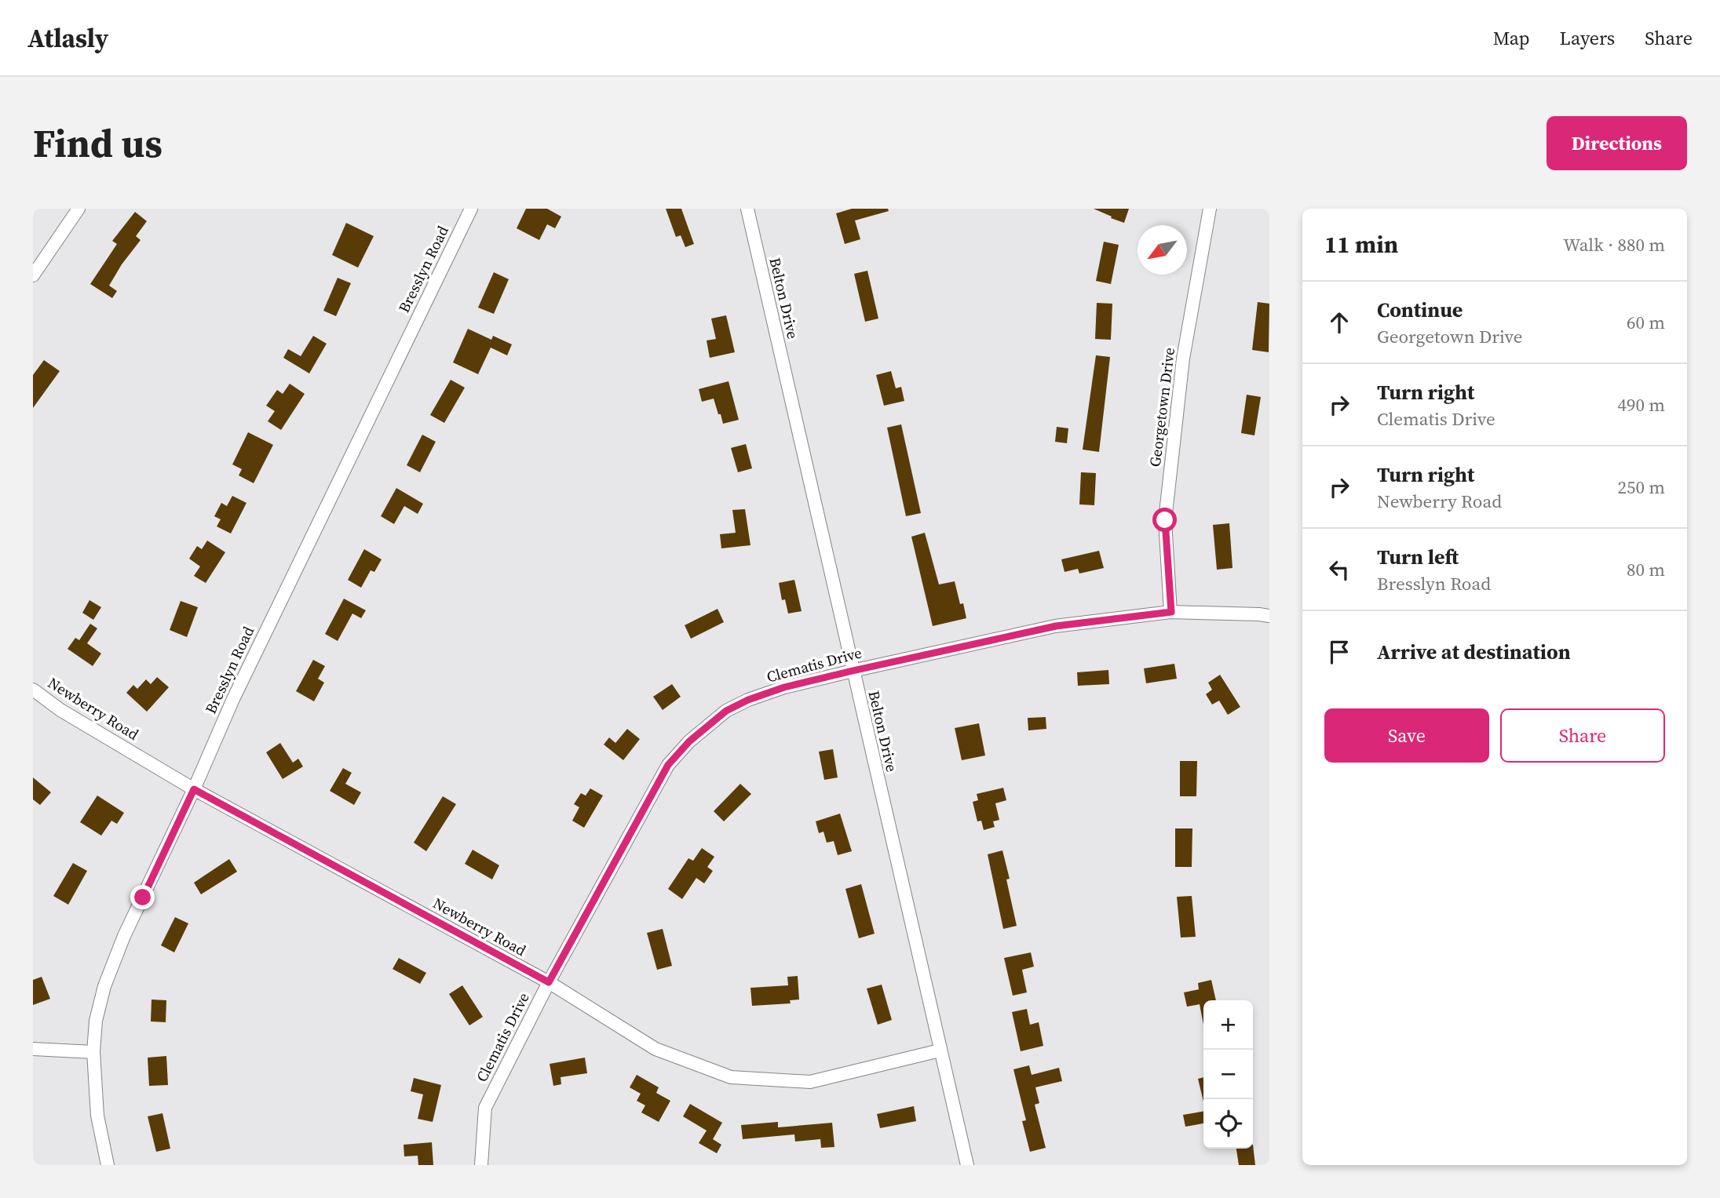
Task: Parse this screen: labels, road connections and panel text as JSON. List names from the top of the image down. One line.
{"streets":{"street":["Bresslyn Road","Belton Drive","Georgetown Drive","Clematis Drive","Newberry Road"]},"crossings":[["Bresslyn Road","Newberry Road"],["Belton Drive","Clematis Drive"],["Belton Drive","Newberry Road"],["Georgetown Drive","Clematis Drive"],["Clematis Drive","Newberry Road"]],"north":"bottom left","page":{"header":"Atlasly","nav":["Map","Layers","Share"],"buttons":["Directions",["Save","Share"]],"title":"Find us","heading":["11 min","Walk · 880 m"],"list":[["Continue","Georgetown Drive","60 m"],["Turn right","Clematis Drive","490 m"],["Turn right","Newberry Road","250 m"],["Turn left","Bresslyn Road","80 m"],"Arrive at destination"],"map_buttons":["+","−"]}}
